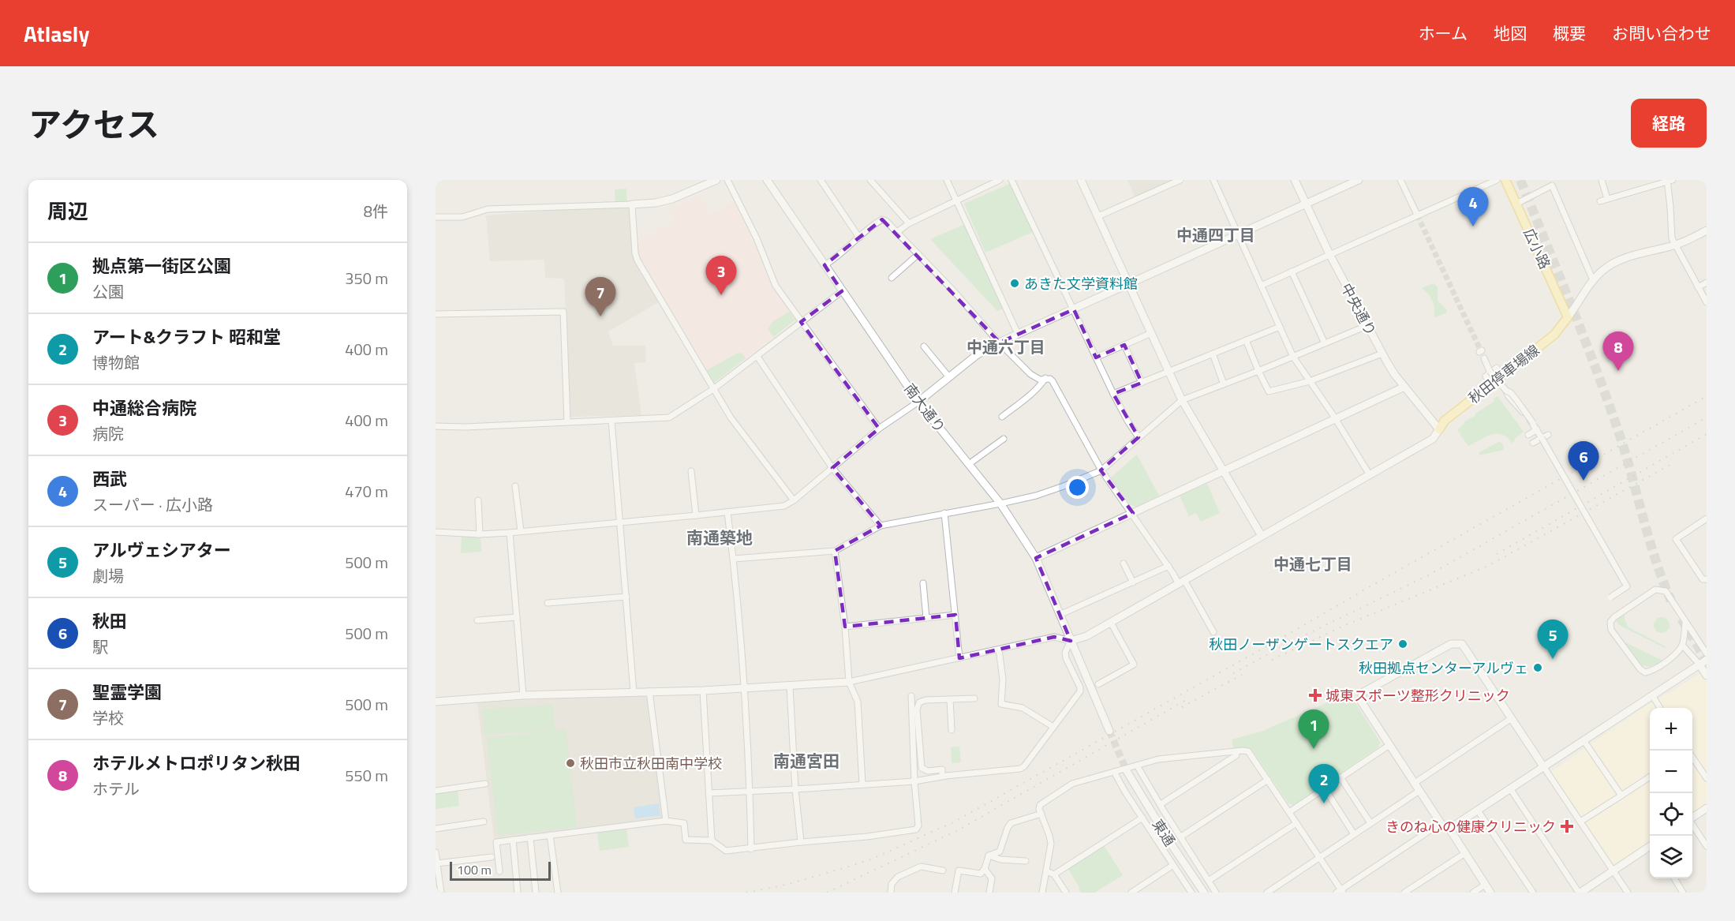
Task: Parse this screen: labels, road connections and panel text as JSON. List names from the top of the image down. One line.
{"streets":{"main road":["広小路","秋田停車場線"],"street":["中央通り","南大通り","東通"]},"crossings":[["広小路","秋田停車場線"],["中央通り","秋田停車場線"]],"districts":["中通四丁目","中通六丁目","南通築地","中通七丁目","南通宮田"],"places":{"other":["あきた文学資料館","秋田ノーザンゲートスクエア","秋田拠点センターアルヴェ","秋田市立秋田南中学校"],"health":["城東スポーツ整形クリニック","きのね心の健康クリニック"]},"scale_bar":"100 m","page":{"header":"Atlasly","nav":["ホーム","地図","概要","お問い合わせ"],"title":"アクセス","buttons":"経路","heading":["周辺","8件"],"pins":["4","3","7","8","6","5","1","2"],"list":[{"mark":"1","name":"拠点第一街区公園","note":"公園","value":"350 m"},{"mark":"2","name":"アート&クラフト 昭和堂","note":"博物館","value":"400 m"},{"mark":"3","name":"中通総合病院","note":"病院","value":"400 m"},{"mark":"4","name":"西武","note":"スーパー · 広小路","value":"470 m"},{"mark":"5","name":"アルヴェシアター","note":"劇場","value":"500 m"},{"mark":"6","name":"秋田","note":"駅","value":"500 m"},{"mark":"7","name":"聖霊学園","note":"学校","value":"500 m"},{"mark":"8","name":"ホテルメトロポリタン秋田","note":"ホテル","value":"550 m"}],"map_buttons":["+","−"],"scale":"100 m"}}
